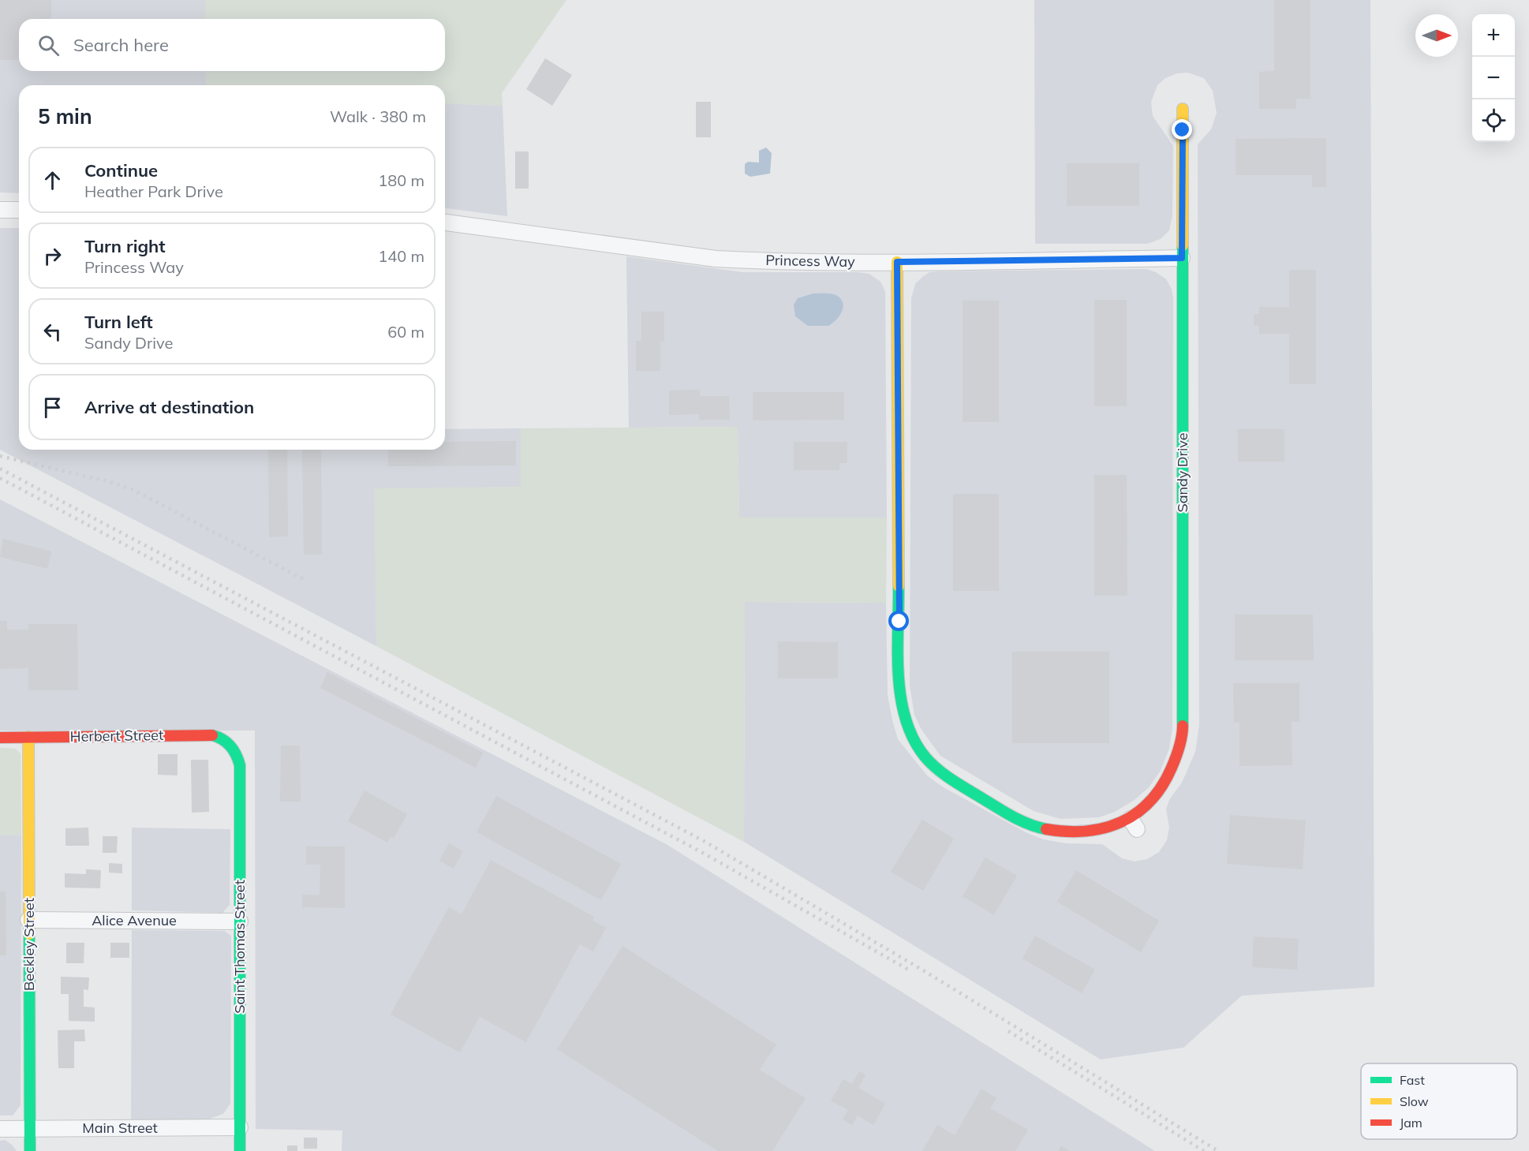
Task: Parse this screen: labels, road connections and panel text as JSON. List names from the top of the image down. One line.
{"streets":{"street":["Princess Way","Sandy Drive","Herbert Street","Alice Avenue","Beckley Street","Saint Thomas Street","Main Street"]},"crossings":[["Princess Way","Sandy Drive"],["Herbert Street","Beckley Street"],["Herbert Street","Saint Thomas Street"],["Alice Avenue","Beckley Street"],["Alice Avenue","Saint Thomas Street"],["Beckley Street","Main Street"],["Saint Thomas Street","Main Street"]],"legend":["Fast","Slow","Jam"],"north":"right","page":{"map_buttons":["+","−"],"search":"Search here","heading":["5 min","Walk · 380 m"],"list":[["Continue","Heather Park Drive","180 m"],["Turn right","Princess Way","140 m"],["Turn left","Sandy Drive","60 m"],"Arrive at destination"]}}
